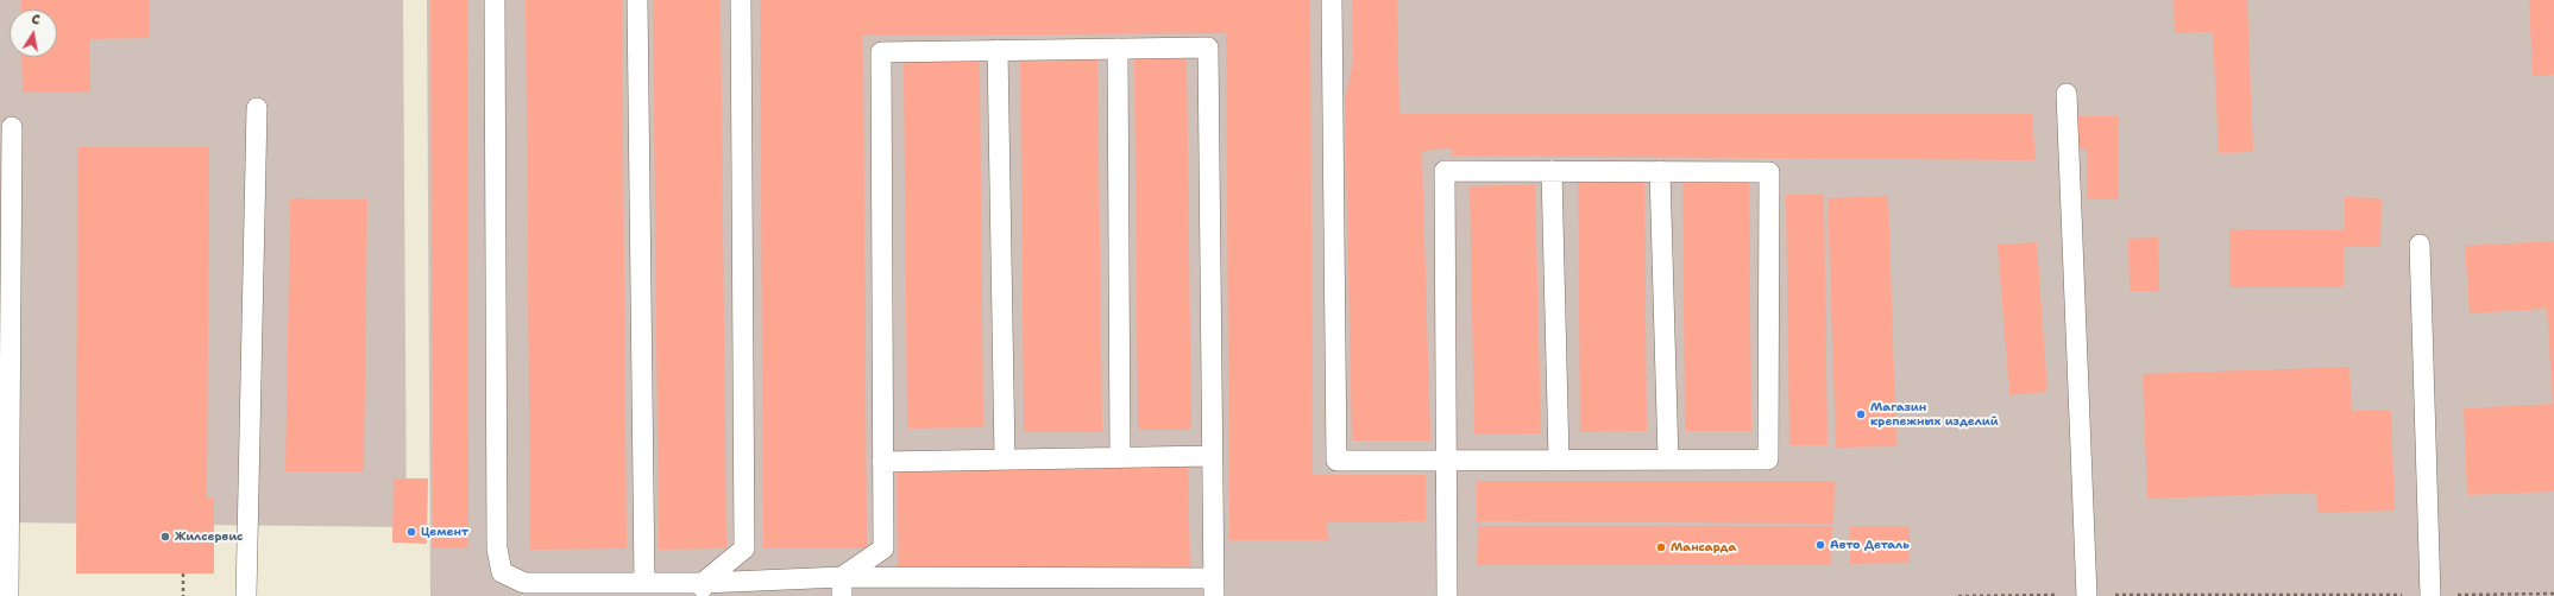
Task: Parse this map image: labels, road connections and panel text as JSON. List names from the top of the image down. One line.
{"places":["Магазин крепежных изделий","Цемент","Жилсервис","Авто Деталь","Мансарда"],"north":"top"}
